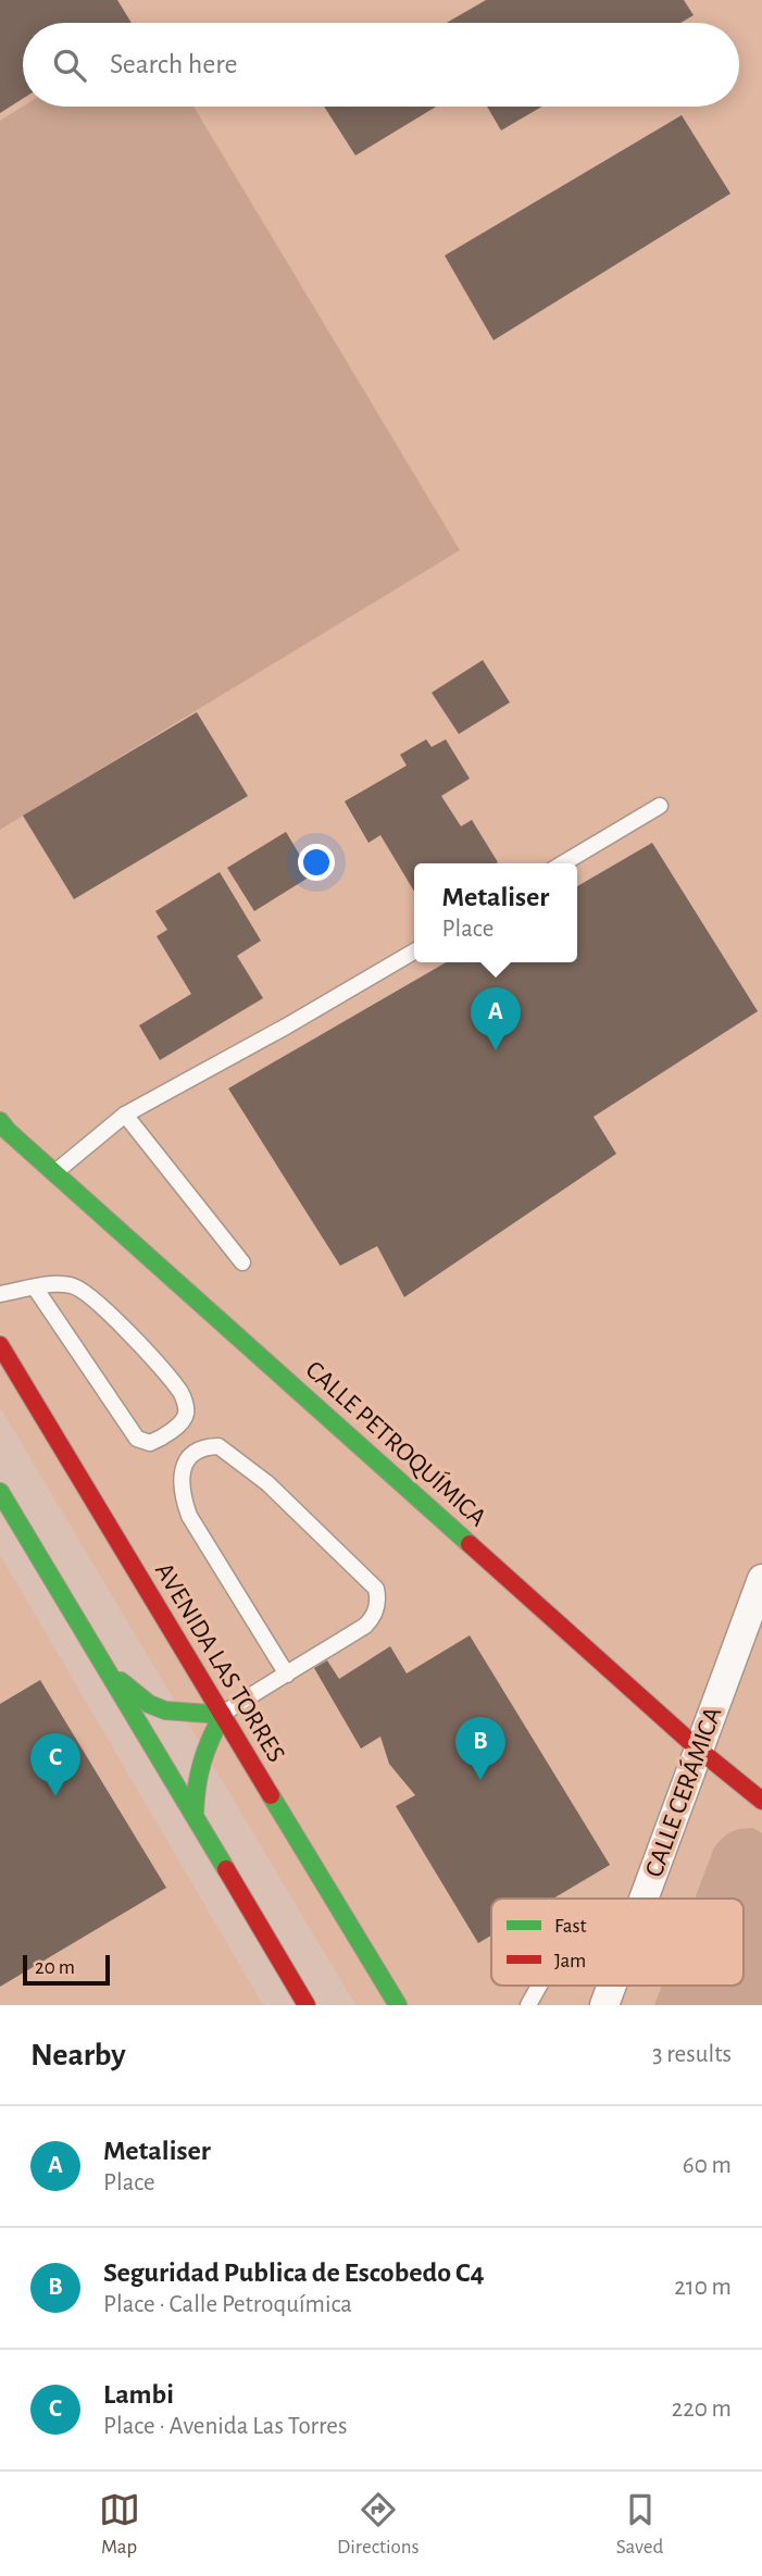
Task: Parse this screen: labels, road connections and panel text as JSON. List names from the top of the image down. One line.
{"streets":{"main road":["CALLE PETROQUÍMICA","AVENIDA LAS TORRES"],"street":["CALLE CERÁMICA"]},"crossings":[["CALLE PETROQUÍMICA","CALLE CERÁMICA"]],"legend":["Fast","Jam"],"scale_bar":"20 m","page":{"search":"Search here","popup":["Metaliser","Place"],"pins":["A","B","C"],"scale":"20 m","heading":["Nearby","3 results"],"list":[{"mark":"A","name":"Metaliser","note":"Place","value":"60 m"},{"mark":"B","name":"Seguridad Publica de Escobedo C4","note":"Place · Calle Petroquímica","value":"210 m"},{"mark":"C","name":"Lambi","note":"Place · Avenida Las Torres","value":"220 m"}],"nav":["Map","Directions","Saved"]}}
